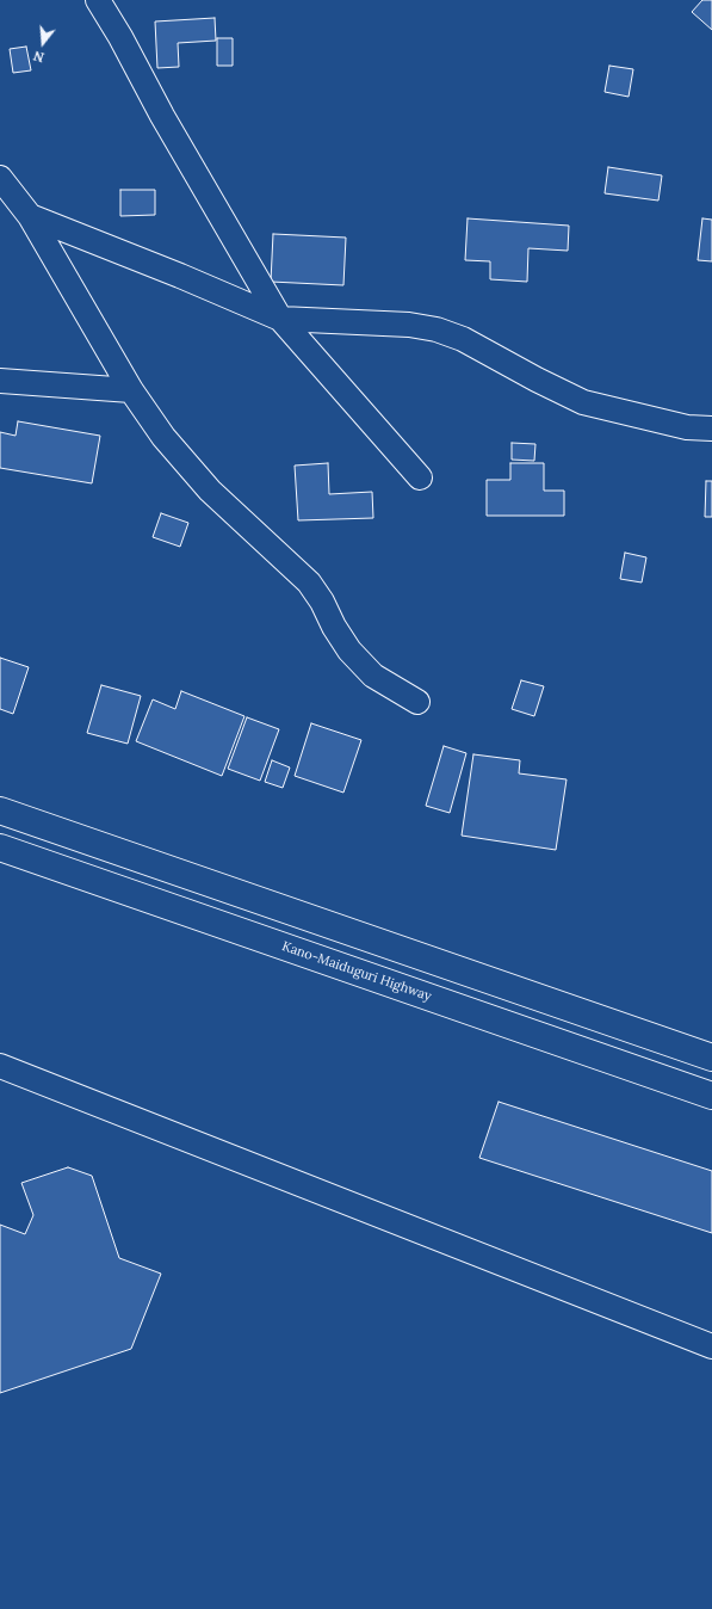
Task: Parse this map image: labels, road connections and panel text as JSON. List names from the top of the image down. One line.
{"streets":{"highway":["Kano-Maiduguri Highway"]},"north":"bottom"}
